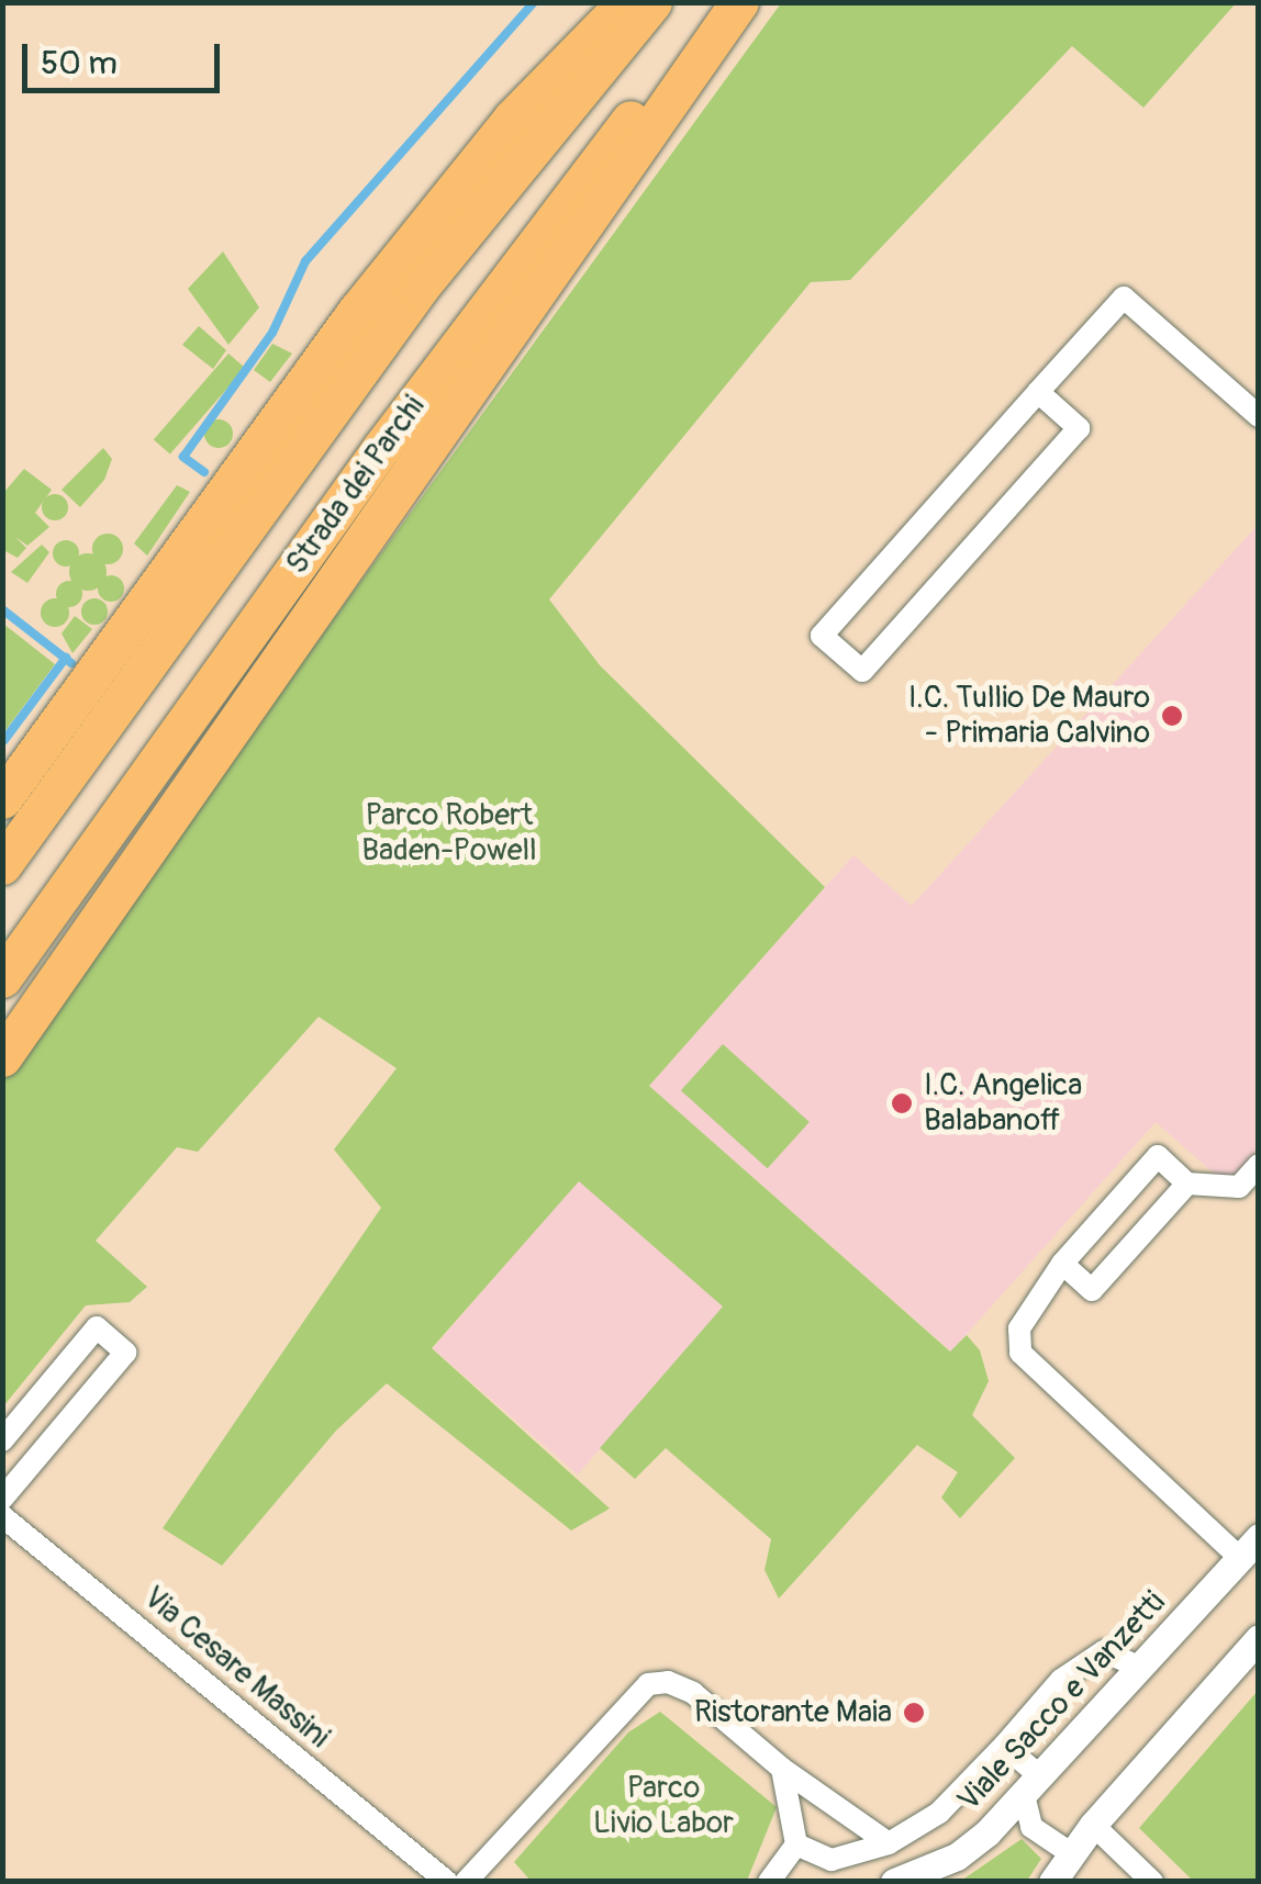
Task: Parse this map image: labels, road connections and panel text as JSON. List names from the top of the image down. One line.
{"streets":{"highway":["Strada dei Parchi"],"street":["Via Cesare Massini","Viale Sacco e Vanzetti"]},"parks":["Parco Robert Baden-Powell","Parco Livio Labor"],"places":["I.C. Tullio De Mauro - Primaria Calvino","I.C. Angelica Balabanoff","Ristorante Maia"],"scale_bar":"50 m"}
